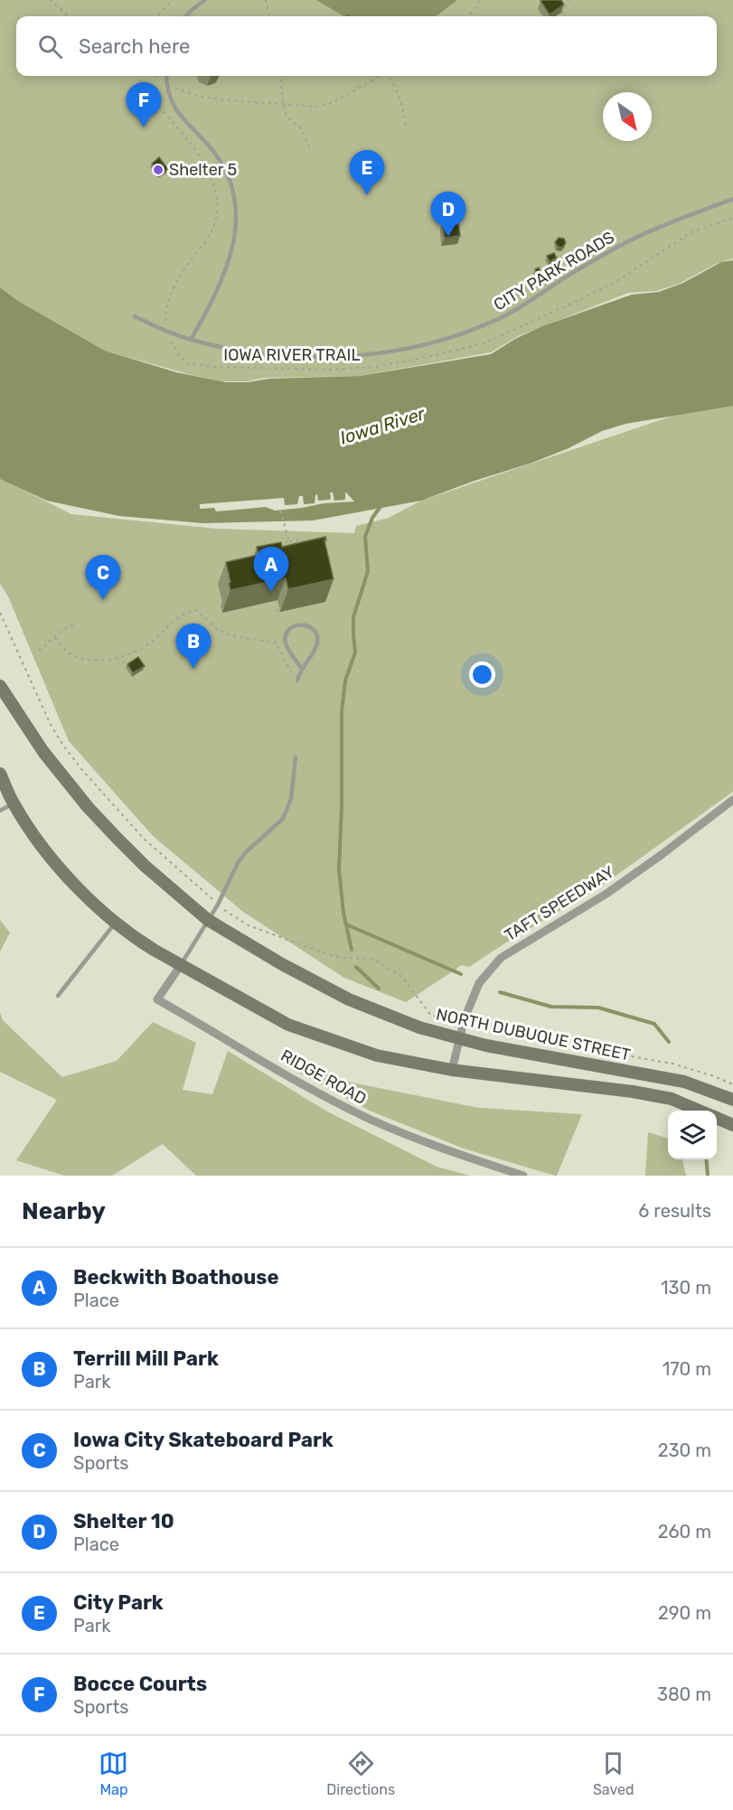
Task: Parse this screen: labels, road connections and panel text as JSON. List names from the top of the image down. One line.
{"streets":{"main road":["NORTH DUBUQUE STREET"],"street":["TAFT SPEEDWAY","RIDGE ROAD"],"lane":["CITY PARK ROADS"],"path":["IOWA RIVER TRAIL"]},"crossings":[["CITY PARK ROADS","IOWA RIVER TRAIL"],["TAFT SPEEDWAY","NORTH DUBUQUE STREET"]],"water":["Iowa River"],"places":["Shelter 5"],"north":"bottom right","page":{"search":"Search here","pins":["F","E","D","A","C","B"],"heading":["Nearby","6 results"],"list":[{"mark":"A","name":"Beckwith Boathouse","note":"Place","value":"130 m"},{"mark":"B","name":"Terrill Mill Park","note":"Park","value":"170 m"},{"mark":"C","name":"Iowa City Skateboard Park","note":"Sports","value":"230 m"},{"mark":"D","name":"Shelter 10","note":"Place","value":"260 m"},{"mark":"E","name":"City Park","note":"Park","value":"290 m"},{"mark":"F","name":"Bocce Courts","note":"Sports","value":"380 m"}],"nav":["Map","Directions","Saved"]}}
